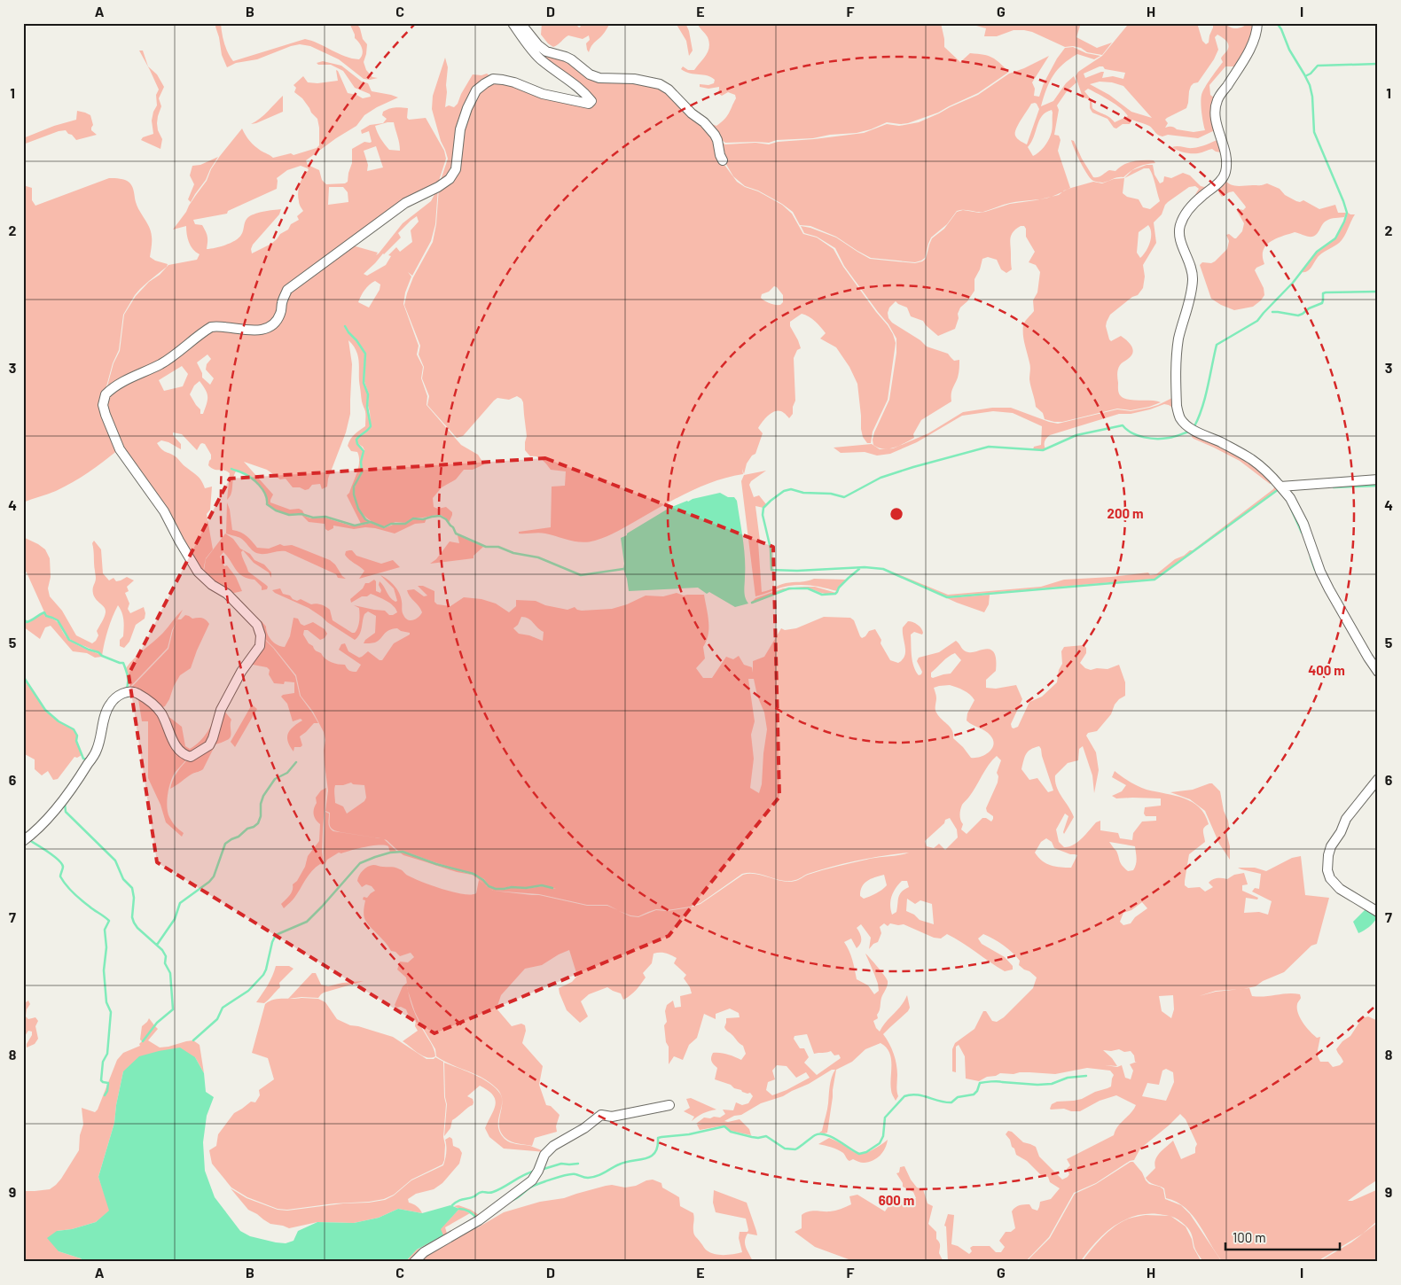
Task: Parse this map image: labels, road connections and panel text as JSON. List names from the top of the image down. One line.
{"scale_bar":"100 m","grid":{"columns":["A","B","C","D","E","F","G","H","I"],"rows":["1","2","3","4","5","6","7","8","9"]},"rings":["200 m","400 m","600 m"]}
